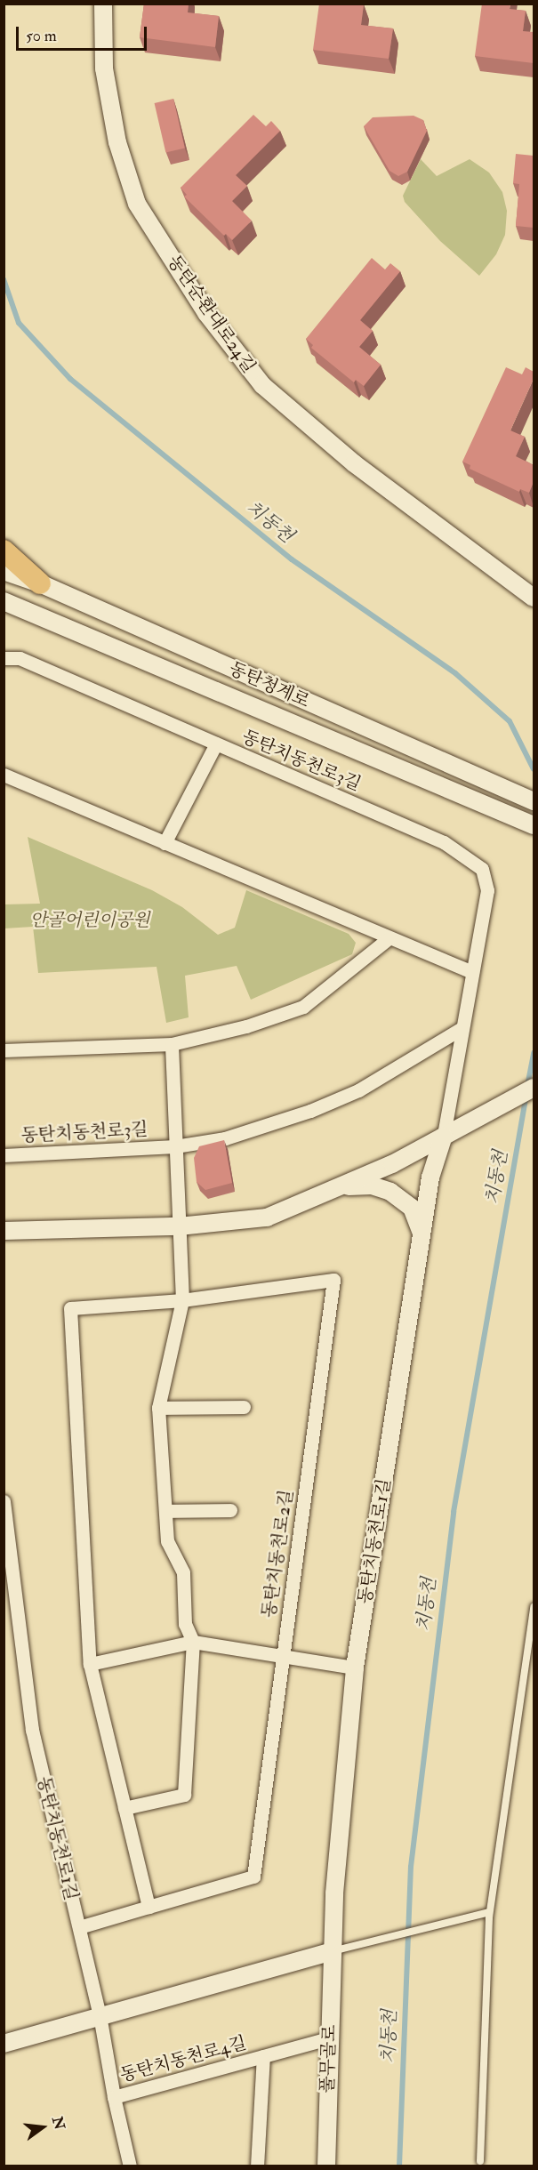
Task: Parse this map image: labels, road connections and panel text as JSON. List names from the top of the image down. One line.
{"streets":{"street":["동탄순환대로24길","동탄청계로","동탄치동천로3길","동탄치동천로1길","동탄치동천로2길","동탄치동천로4길","풀무골로"]},"crossings":[["동탄치동천로3길","동탄치동천로1길"],["동탄치동천로1길","동탄치동천로2길"],["동탄치동천로1길","동탄치동천로4길"],["동탄치동천로1길","풀무골로"],["동탄치동천로4길","풀무골로"]],"water":["치동천"],"parks":["안골어린이공원"],"scale_bar":"50 m","north":"right"}
